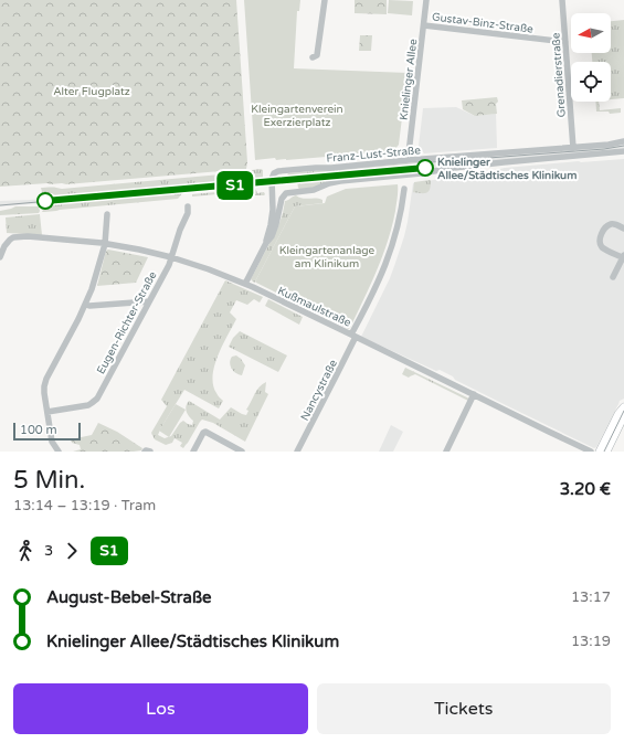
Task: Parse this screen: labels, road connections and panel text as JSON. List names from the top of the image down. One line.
{"streets":{"street":["Gustav-Binz-Straße","Grenadierstraße","Knielinger Allee","Franz-Lust-Straße","Kußmaulstraße","Eugen-Richter-Straße","Nancystraße"]},"crossings":[["Gustav-Binz-Straße","Grenadierstraße"],["Gustav-Binz-Straße","Knielinger Allee"],["Grenadierstraße","Franz-Lust-Straße"],["Knielinger Allee","Franz-Lust-Straße"],["Kußmaulstraße","Eugen-Richter-Straße"],["Kußmaulstraße","Nancystraße"]],"parks":["Alter Flugplatz","Kleingartenverein Exerzierplatz","Kleingartenanlage am Klinikum"],"places":["Knielinger Allee/Städtisches Klinikum"],"lines":["tram line S1"],"scale_bar":"100 m","north":"left","page":{"on_map":"S1","scale":"100 m","heading":["5 Min.","13:14 – 13:19 · Tram","3.20 €"],"legs":["3","S1"],"list":[{"name":"August-Bebel-Straße","value":"13:17"},{"name":"Knielinger Allee/Städtisches Klinikum","value":"13:19"}],"buttons":["Los","Tickets"]}}
